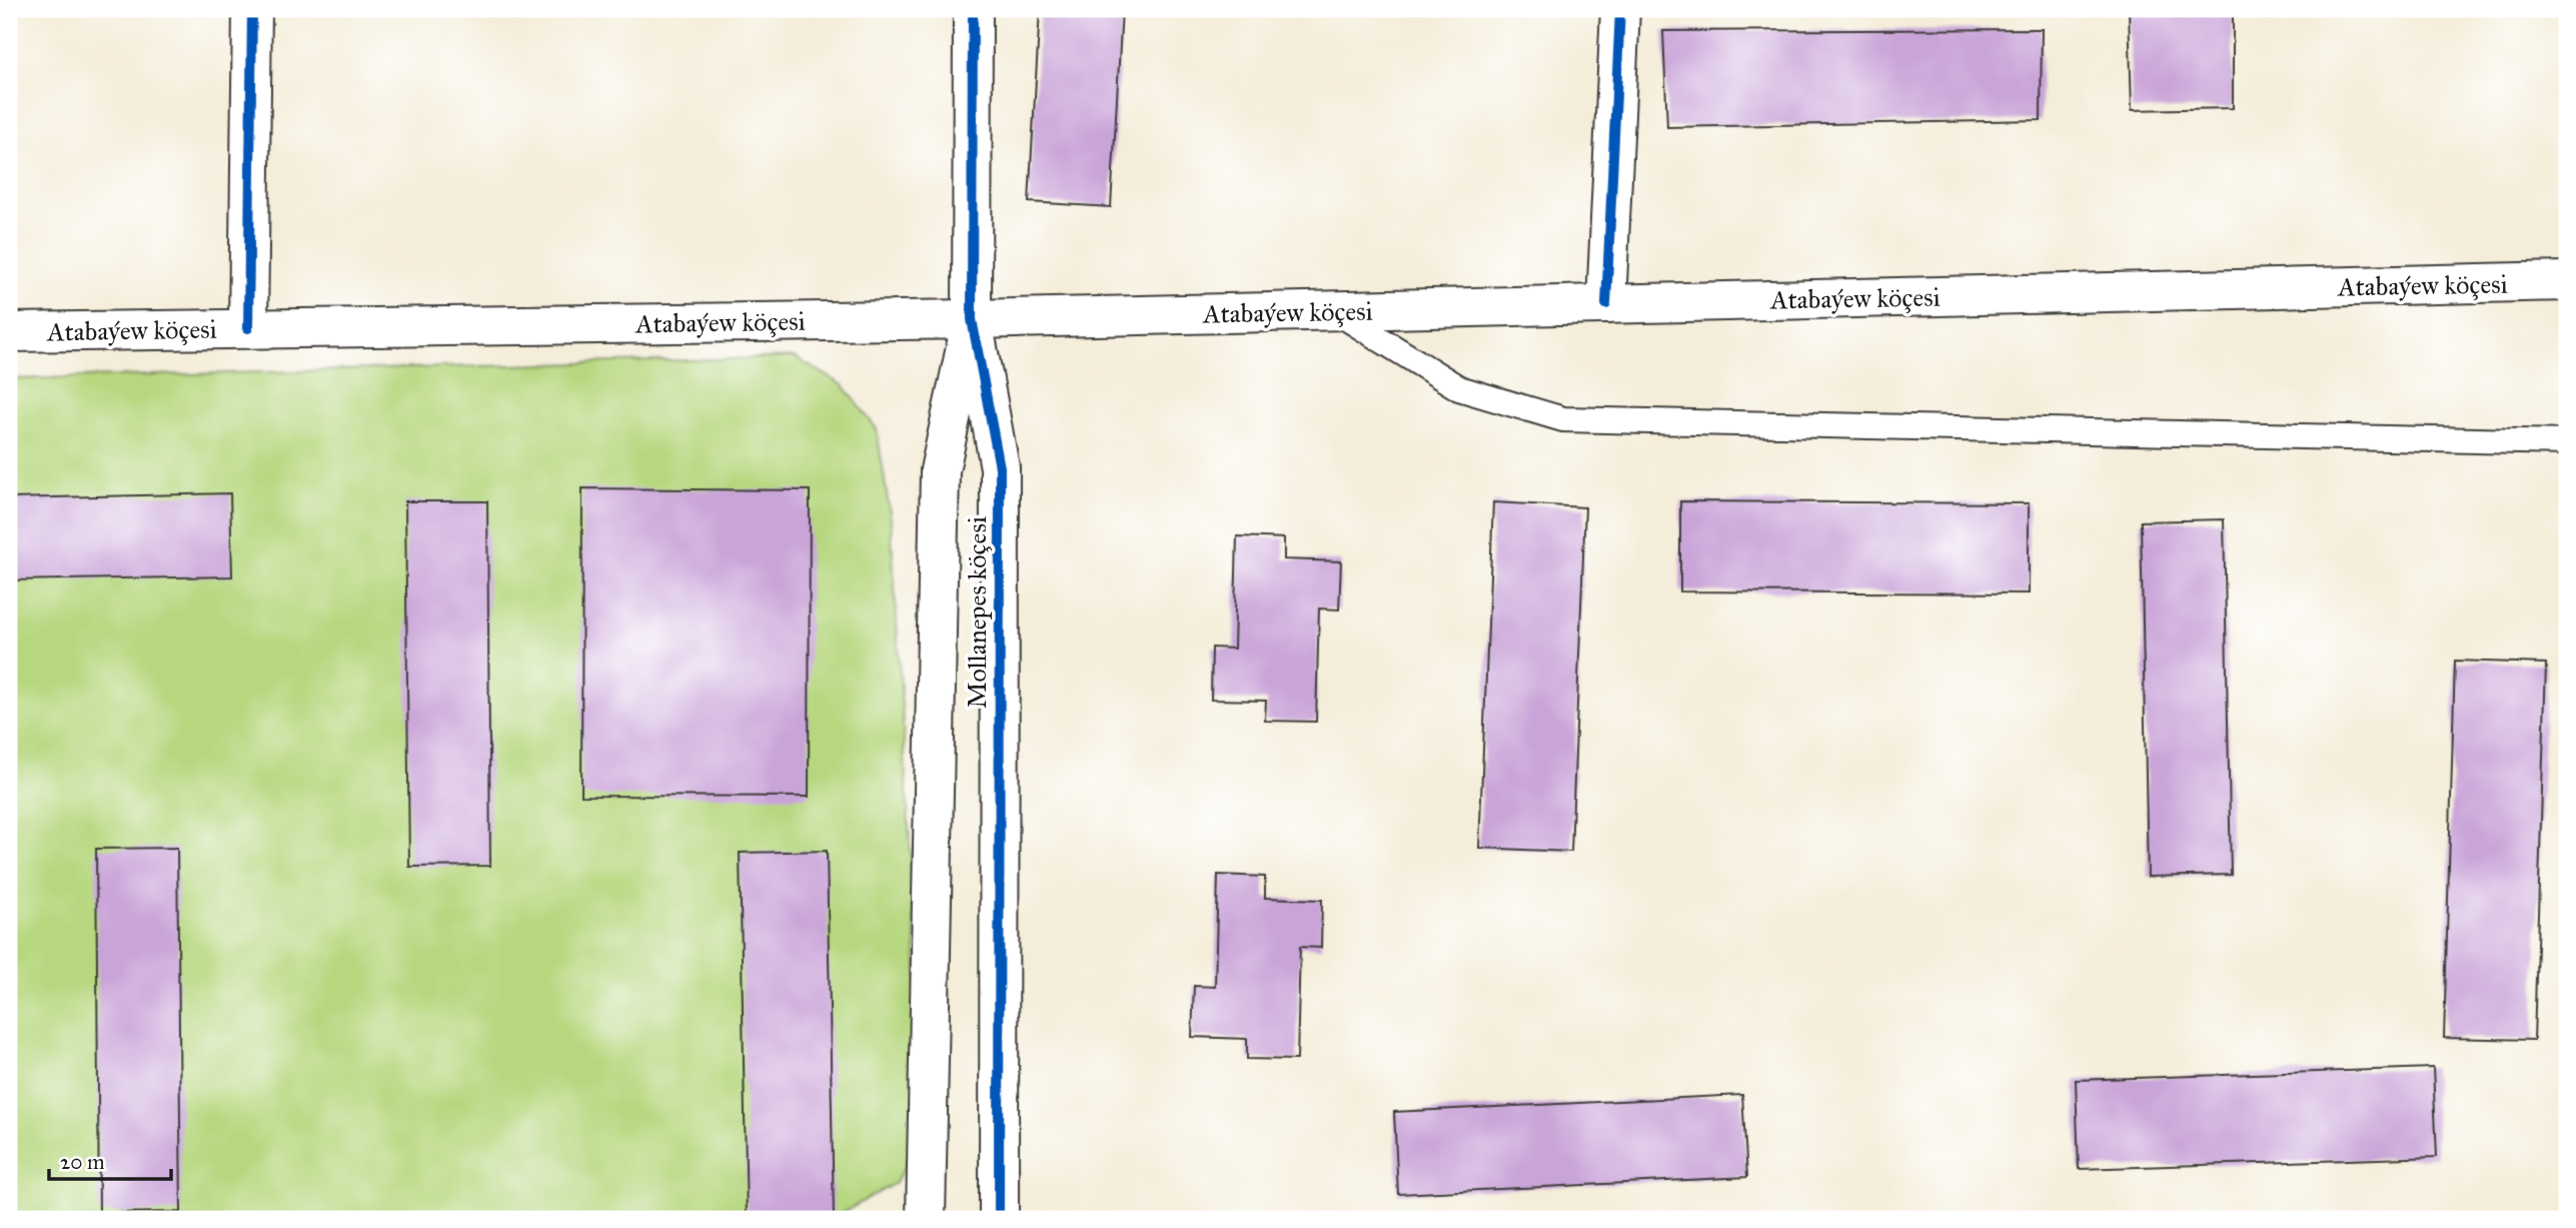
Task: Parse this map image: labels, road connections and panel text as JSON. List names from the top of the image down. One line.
{"streets":{"street":["Atabaýew köçesi","Mollanepes köçesi"]},"crossings":[["Atabaýew köçesi","Mollanepes köçesi"]],"scale_bar":"20 m"}
